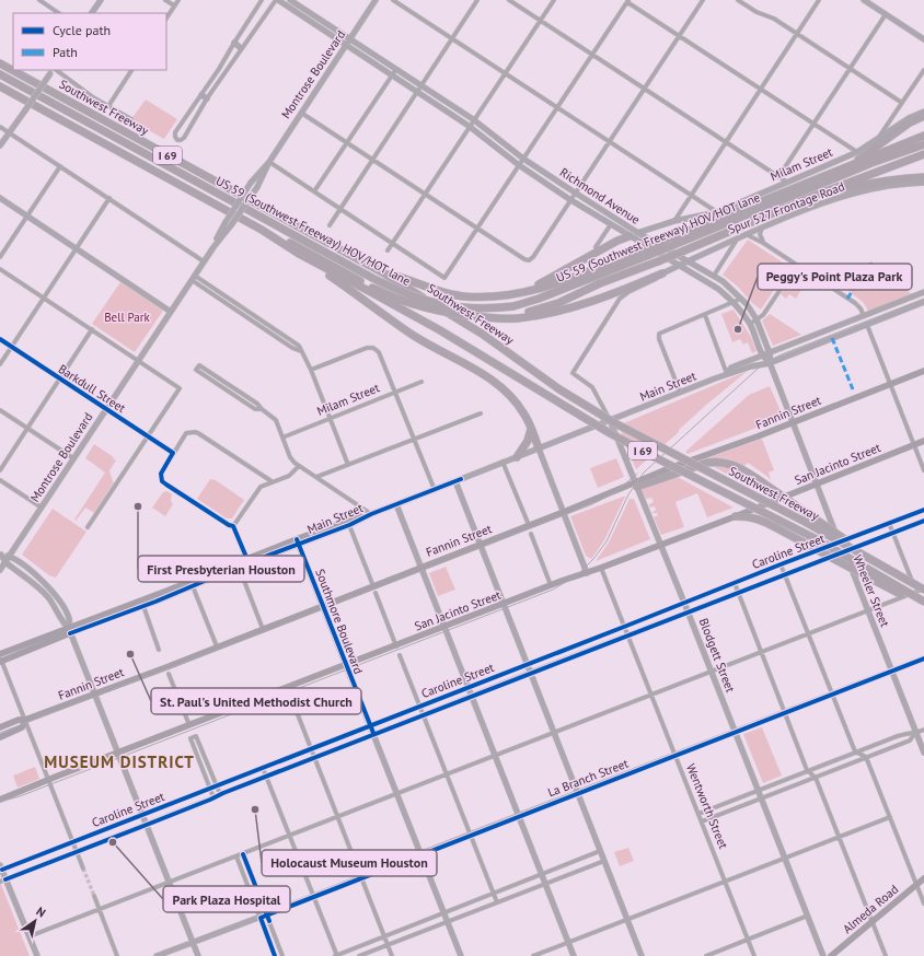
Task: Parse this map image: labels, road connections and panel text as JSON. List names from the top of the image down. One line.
{"streets":{"highway":["Southwest Freeway","I 69","US 59 (Southwest Freeway) HOV/HOT lane"],"main road":["Montrose Boulevard","Milam Street","Richmond Avenue","Spur 527 Frontage Road","Main Street","Fannin Street","San Jacinto Street","Wheeler Street","Southmore Boulevard","Blodgett Street","La Branch Street","Almeda Road"],"street":["Barkdull Street","Caroline Street","Wentworth Street"]},"crossings":[["Montrose Boulevard","Richmond Avenue"],["Montrose Boulevard","Barkdull Street"],["Southwest Freeway","US 59 (Southwest Freeway) HOV/HOT lane"],["Milam Street","Richmond Avenue"],["Richmond Avenue","Spur 527 Frontage Road"],["Richmond Avenue","Main Street"],["Richmond Avenue","Wheeler Street"],["Spur 527 Frontage Road","Blodgett Street"],["Main Street","Wheeler Street"],["Main Street","Southmore Boulevard"],["Main Street","Blodgett Street"],["Fannin Street","Wheeler Street"],["Fannin Street","Southmore Boulevard"],["Fannin Street","Blodgett Street"],["San Jacinto Street","Wheeler Street"],["San Jacinto Street","Southmore Boulevard"],["San Jacinto Street","Blodgett Street"],["San Jacinto Street","Wentworth Street"],["Caroline Street","Wheeler Street"],["Caroline Street","Southmore Boulevard"],["Caroline Street","Blodgett Street"],["Caroline Street","Wentworth Street"],["Wheeler Street","La Branch Street"],["Southmore Boulevard","La Branch Street"],["Blodgett Street","La Branch Street"],["La Branch Street","Wentworth Street"]],"districts":["MUSEUM DISTRICT"],"parks":["Bell Park"],"places":["Peggy's Point Plaza Park","First Presbyterian Houston","St. Paul's United Methodist Church","Holocaust Museum Houston","Park Plaza Hospital"],"legend":["Cycle path","Path"],"north":"top right"}
